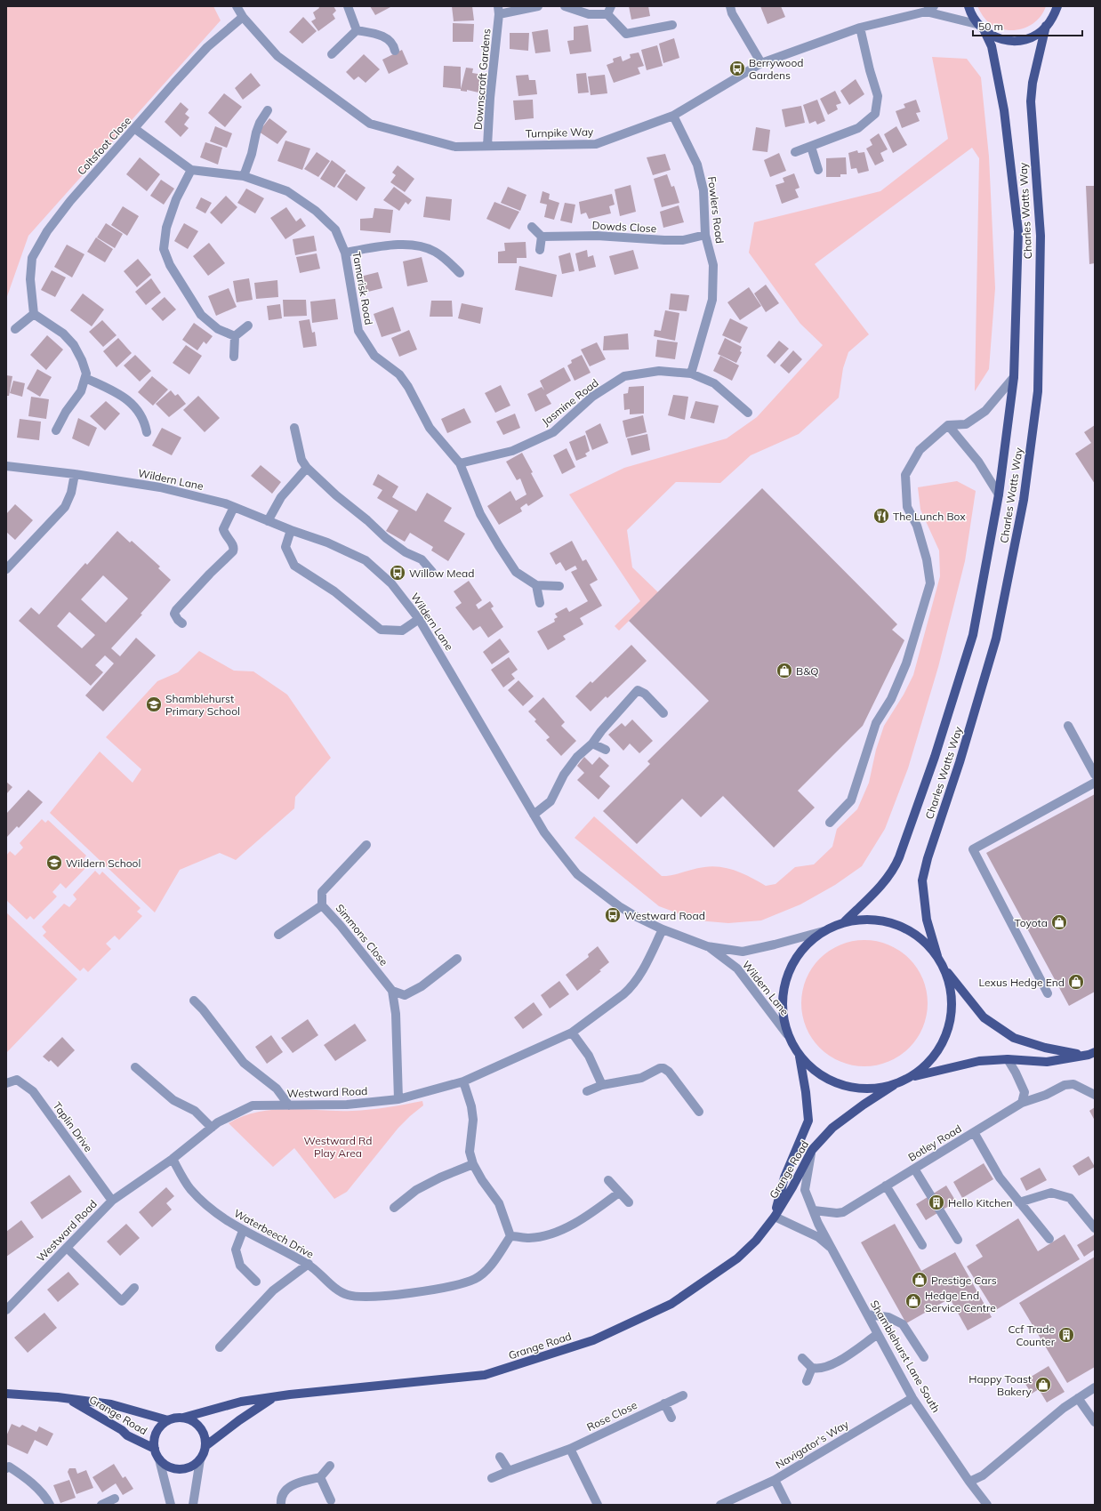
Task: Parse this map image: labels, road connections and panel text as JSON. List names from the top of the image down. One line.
{"streets":{"main road":["Charles Watts Way","Grange Road"],"street":["Downscroft Gardens","Turnpike Way","Coltsfoot Close","Fowlers Road","Dowds Close","Tamarisk Road","Jasmine Road","Wildern Lane","Simmons Close","Westward Road","Taplin Drive","Botley Road","Waterbeech Drive","Shamblehurst Lane South","Rose Close","Navigator's Way"]},"crossings":[["Downscroft Gardens","Turnpike Way"],["Turnpike Way","Coltsfoot Close"],["Turnpike Way","Fowlers Road"],["Coltsfoot Close","Tamarisk Road"],["Fowlers Road","Dowds Close"],["Fowlers Road","Jasmine Road"],["Tamarisk Road","Jasmine Road"],["Wildern Lane","Westward Road"],["Simmons Close","Westward Road"],["Westward Road","Taplin Drive"],["Westward Road","Waterbeech Drive"],["Botley Road","Shamblehurst Lane South"],["Grange Road","Shamblehurst Lane South"],["Shamblehurst Lane South","Navigator's Way"]],"parks":["Westward Rd Play Area"],"places":{"bus stop":["Berrywood Gardens","Willow Mead","Westward Road"],"restaurant":["The Lunch Box"],"shop":["B&Q","Toyota","Lexus Hedge End","Prestige Cars","Hedge End Service Centre","Happy Toast Bakery"],"school or university":["Shamblehurst Primary School","Wildern School"],"building":["Hello Kitchen","Ccf Trade Counter"]},"scale_bar":"50 m"}
